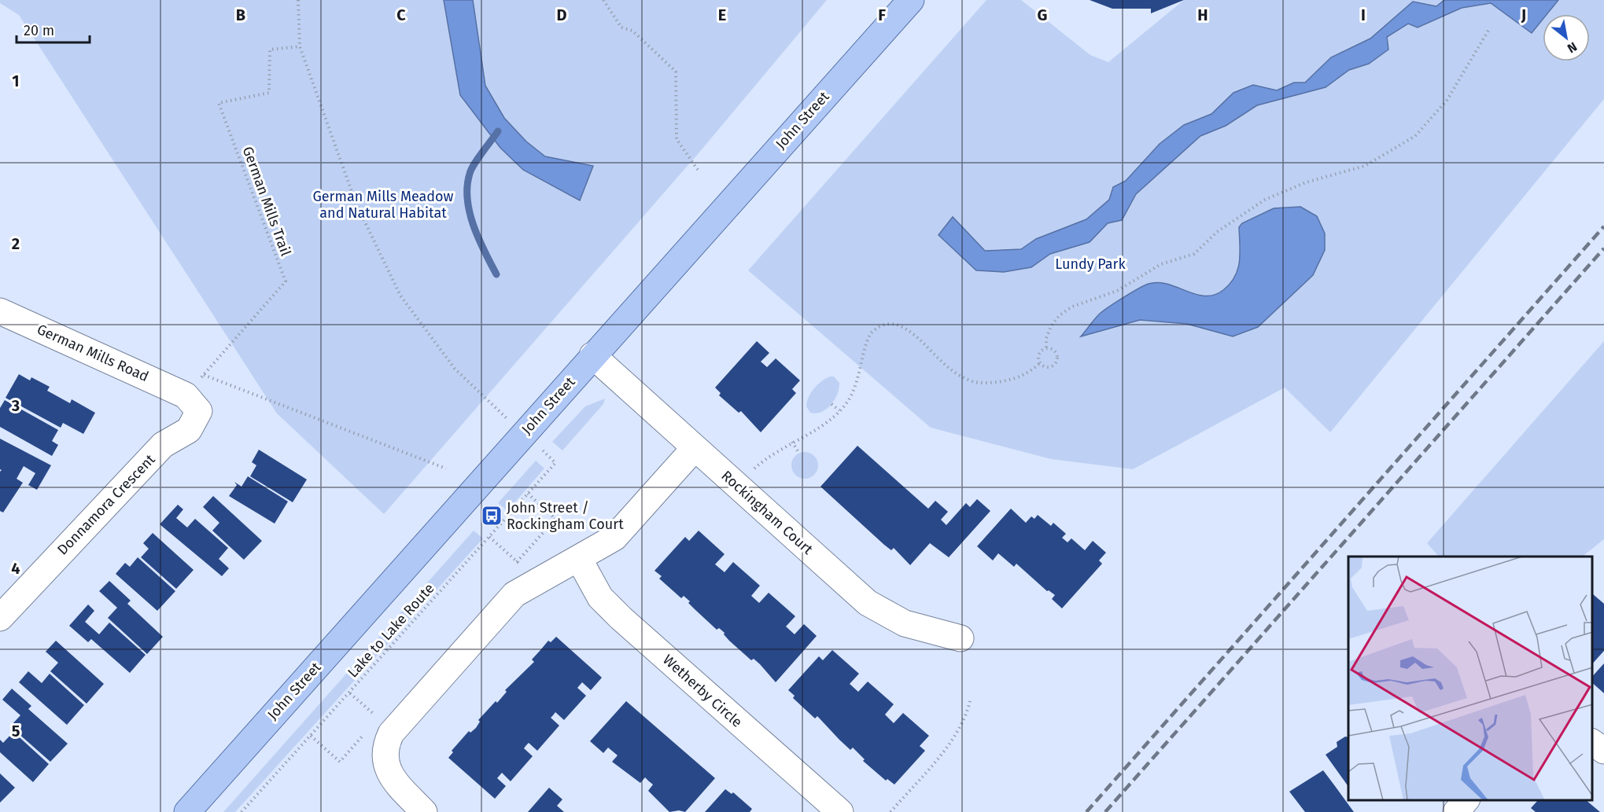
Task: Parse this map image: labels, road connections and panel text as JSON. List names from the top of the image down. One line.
{"streets":{"main road":["John Street"],"street":["German Mills Road","Donnamora Crescent","Rockingham Court","Wetherby Circle"],"path":["German Mills Trail","Lake to Lake Route"]},"crossings":[["John Street","Rockingham Court"],["German Mills Trail","German Mills Road"],["German Mills Trail","Donnamora Crescent"],["German Mills Road","Donnamora Crescent"]],"parks":["German Mills Meadow and Natural Habitat","Lundy Park"],"places":{"bus stop":["John Street / Rockingham Court"]},"scale_bar":"20 m","north":"bottom right","grid":{"columns":["B","C","D","E","F","G","H","I","J"],"rows":["1","2","3","4","5"]}}
